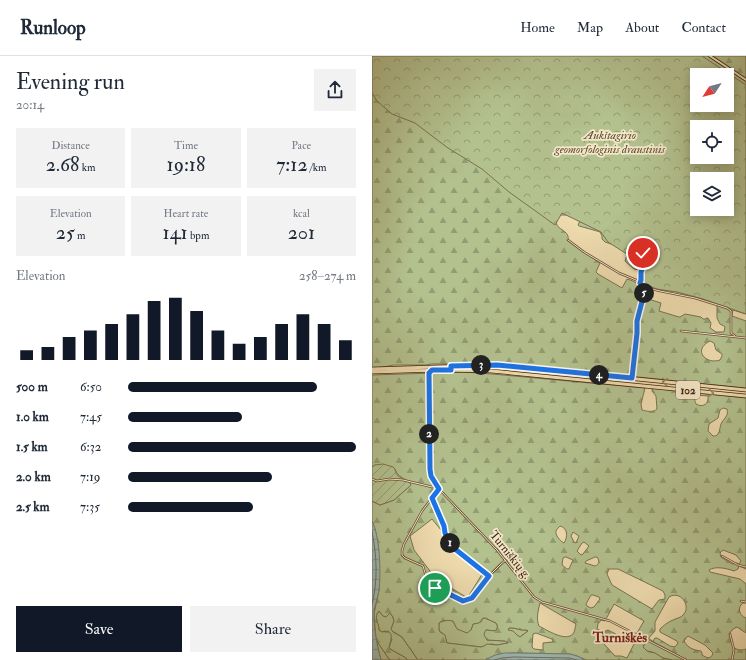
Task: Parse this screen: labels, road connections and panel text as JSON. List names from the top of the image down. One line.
{"streets":{"main road":["102"],"street":["Turniškių g."]},"districts":["Turniškės"],"parks":["Aukštagirio geomorfologinis draustinis"],"north":"bottom left","page":{"header":"Runloop","nav":["Home","Map","About","Contact"],"heading":["Evening run","20:14"],"stats":[["Distance","2.68 km"],["Time","19:18"],["Pace","7:12 /km"],["Elevation","25 m"],["Heart rate","141 bpm"],["kcal","201"]],"chart":["Elevation","258–274 m"],"pins":["5","3","4","2","1"],"list":[{"name":"500 m","note":"6:50"},{"name":"1.0 km","note":"7:45"},{"name":"1.5 km","note":"6:32"},{"name":"2.0 km","note":"7:19"},{"name":"2.5 km","note":"7:35"}],"buttons":["Save","Share"]}}
